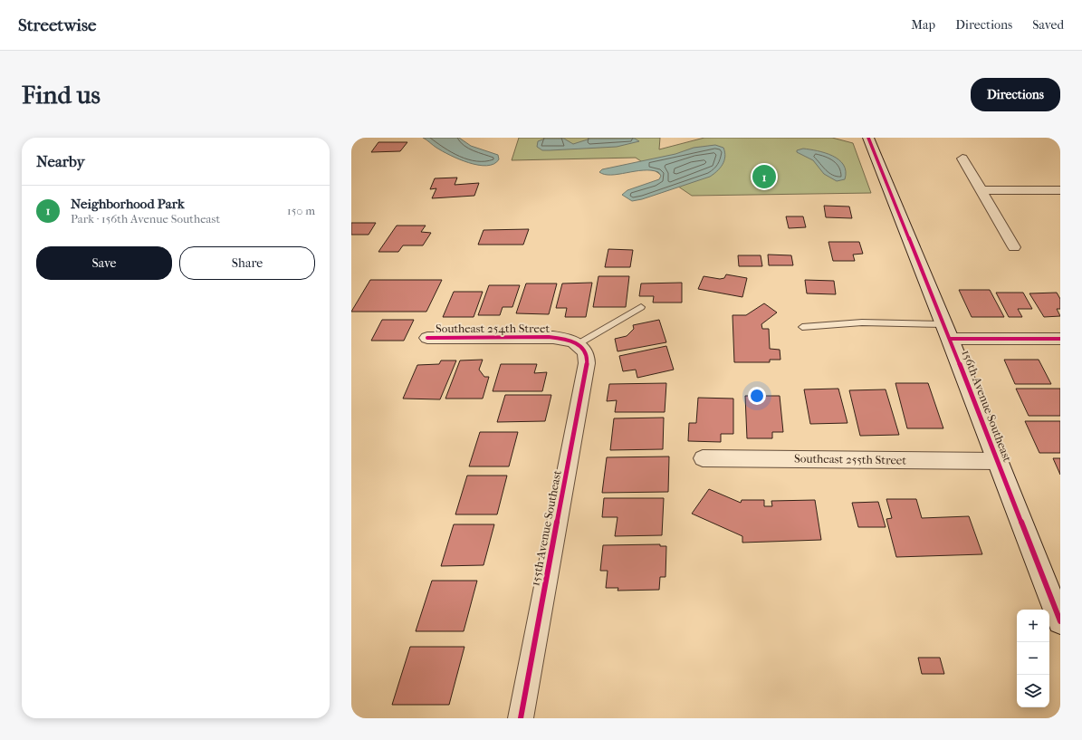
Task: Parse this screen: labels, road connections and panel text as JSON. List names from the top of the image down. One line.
{"streets":{"street":["Southeast 254th Street","156th Avenue Southeast","Southeast 255th Street","155th Avenue Southeast"]},"crossings":[["Southeast 254th Street","155th Avenue Southeast"],["156th Avenue Southeast","Southeast 255th Street"]],"page":{"header":"Streetwise","nav":["Map","Directions","Saved"],"buttons":["Directions",["Save","Share"]],"title":"Find us","heading":"Nearby","pins":"1","list":[{"mark":"1","name":"Neighborhood Park","note":"Park · 156th Avenue Southeast","value":"150 m"}],"map_buttons":["+","−"]}}
